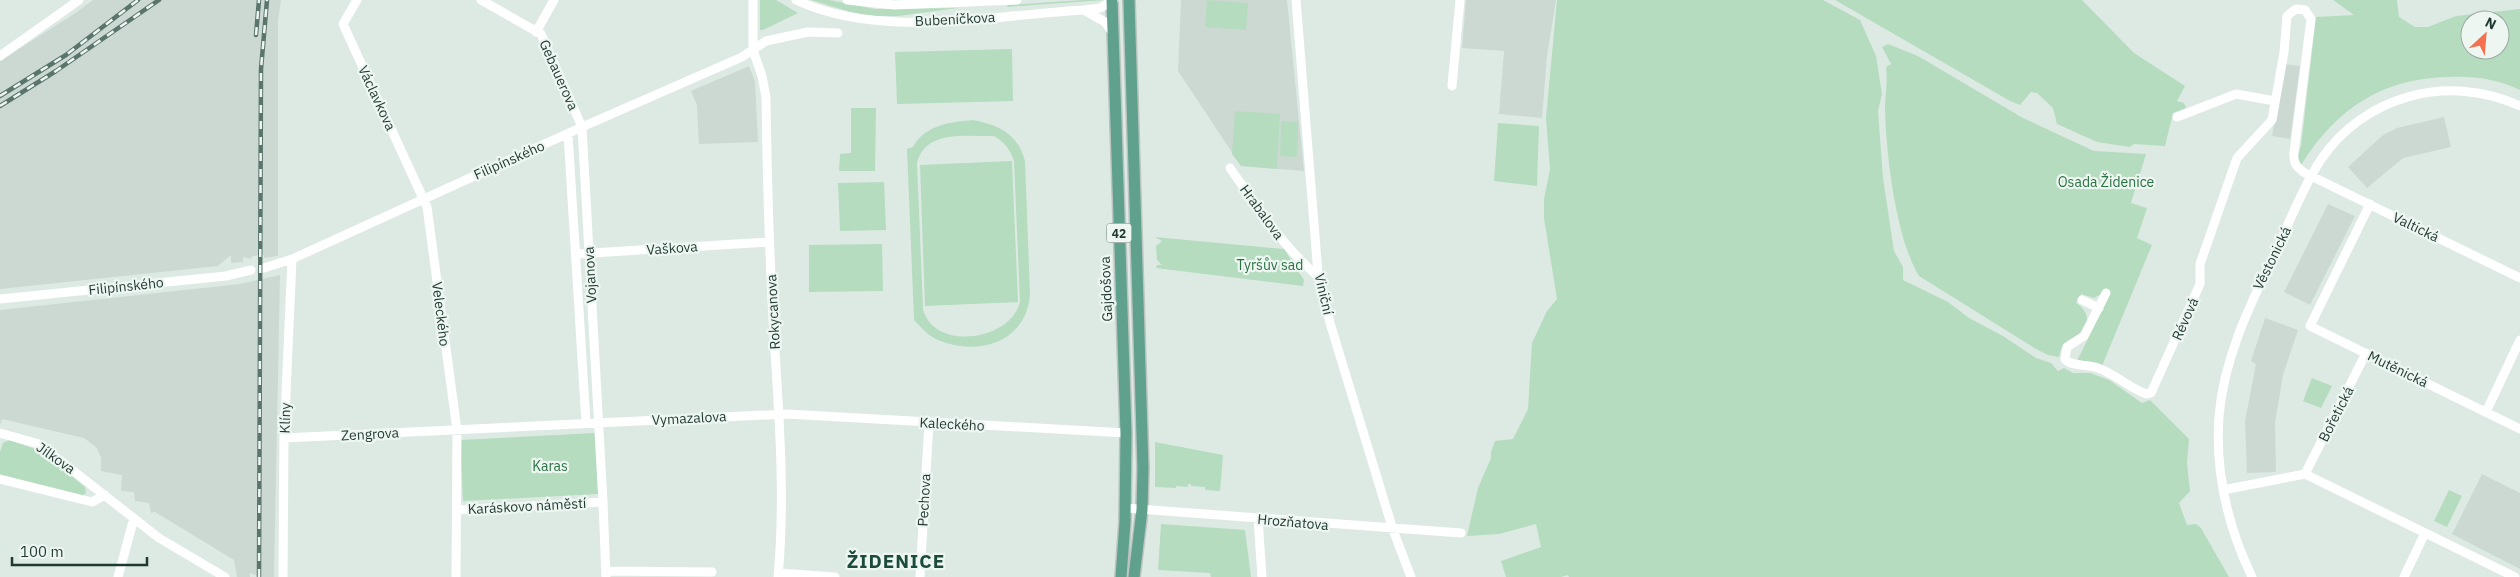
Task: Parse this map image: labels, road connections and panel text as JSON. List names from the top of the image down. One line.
{"streets":{"main road":["42","Gajdošova"],"street":["Bubeníčkova","Gebauerova","Václavkova","Filipínského","Hrabalova","Valtická","Vaškova","Věstonická","Vojanova","Viniční","Rokycanova","Veleckého","Révová","Mutěnická","Bořetická","Klíny","Vymazalova","Kaleckého","Zengrova","Jílkova","Pechova","Karáskovo náměstí","Hrozňatova"]},"crossings":[["Bubeníčkova","Gajdošova"],["Gebauerova","Filipínského"],["Gebauerova","Vojanova"],["Václavkova","Filipínského"],["Václavkova","Veleckého"],["Filipínského","Vojanova"],["Filipínského","Rokycanova"],["Filipínského","Veleckého"],["Filipínského","Klíny"],["Hrabalova","Viniční"],["Valtická","Věstonická"],["Valtická","Révová"],["Valtická","Mutěnická"],["42","Hrozňatova"],["Vaškova","Vojanova"],["Vaškova","Rokycanova"],["Věstonická","Révová"],["Vojanova","Vymazalova"],["Vojanova","Karáskovo náměstí"],["Gajdošova","Kaleckého"],["Gajdošova","Hrozňatova"],["Viniční","Hrozňatova"],["Rokycanova","Vymazalova"],["Rokycanova","Kaleckého"],["Veleckého","Zengrova"],["Veleckého","Karáskovo náměstí"],["Mutěnická","Bořetická"],["Klíny","Zengrova"],["Vymazalova","Kaleckého"],["Vymazalova","Karáskovo náměstí"],["Kaleckého","Pechova"],["Zengrova","Karáskovo náměstí"]],"districts":["ŽIDENICE"],"parks":["Osada Židenice","Tyršův sad","Karas"],"scale_bar":"100 m","north":"top right"}
